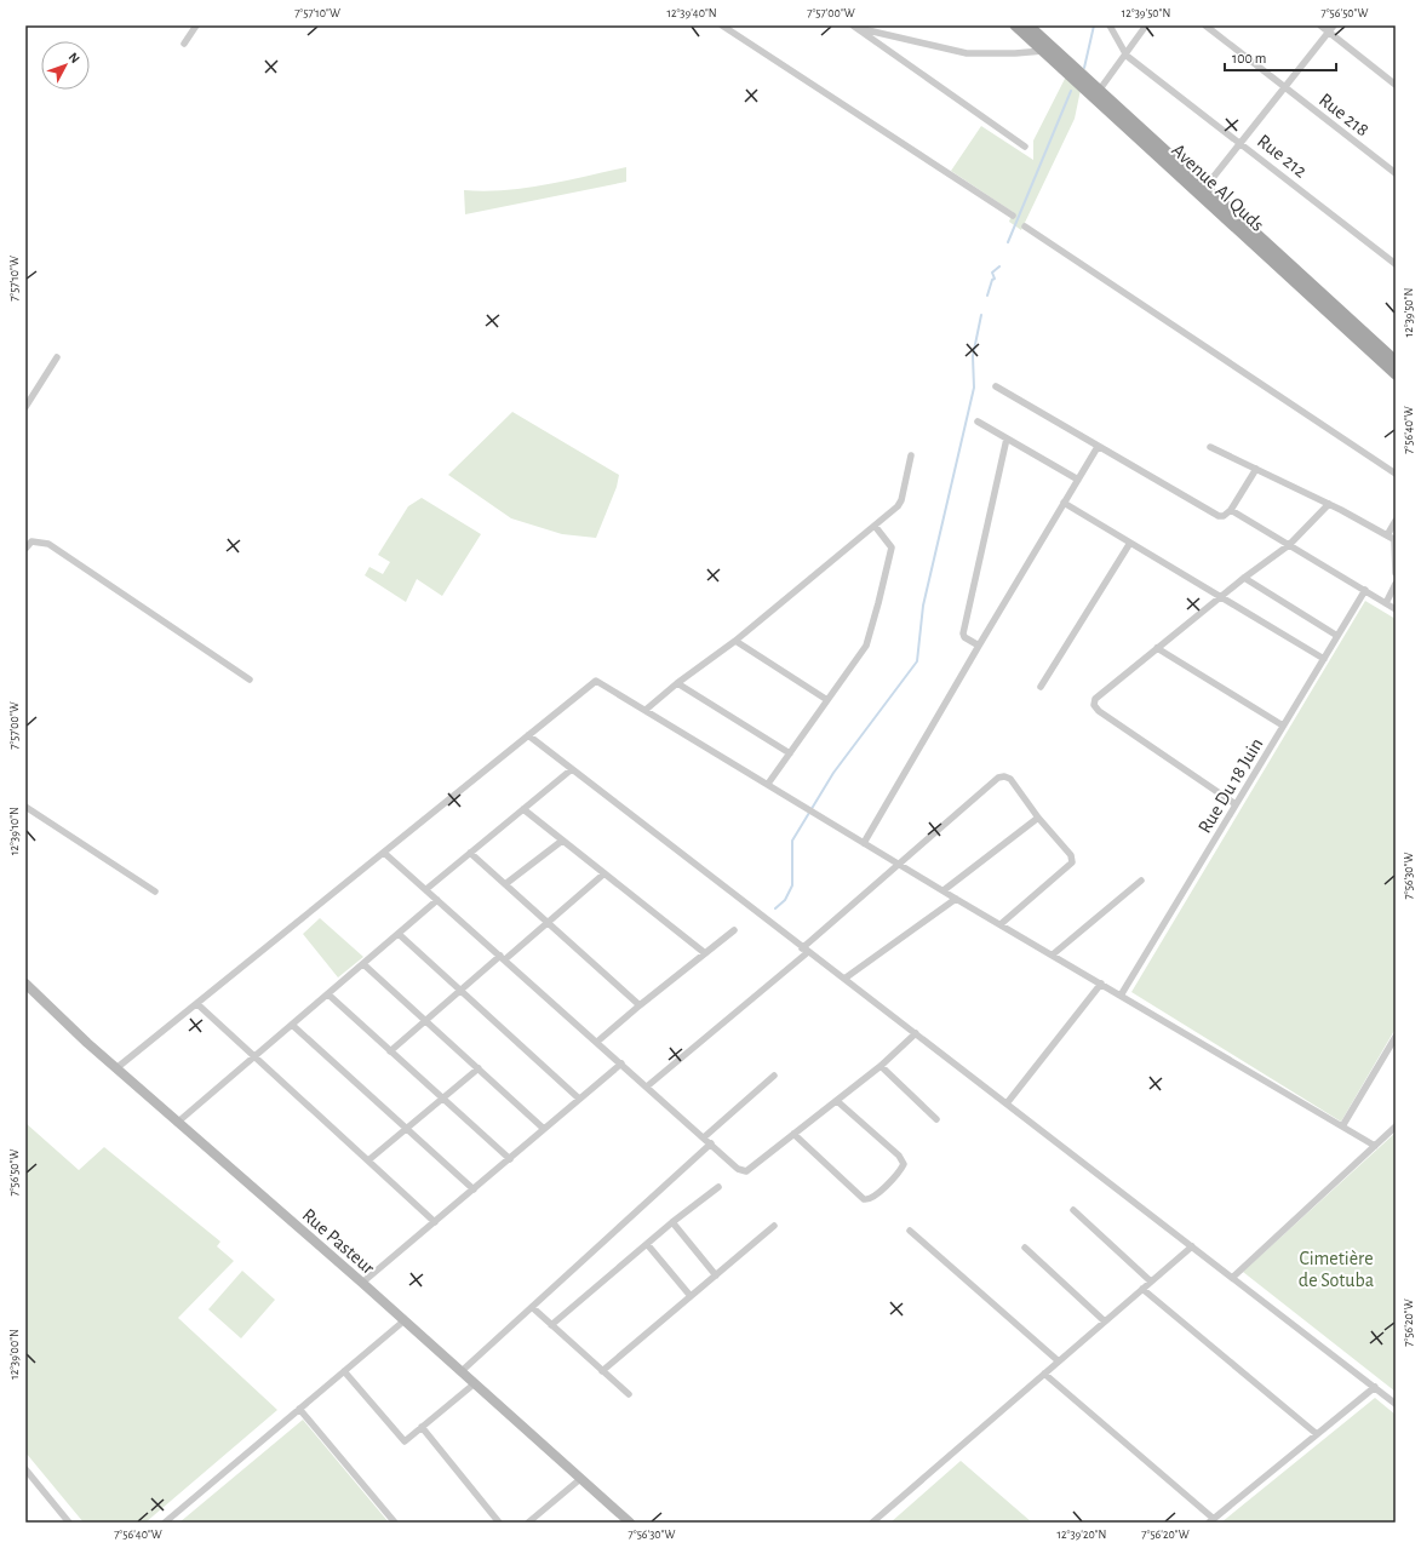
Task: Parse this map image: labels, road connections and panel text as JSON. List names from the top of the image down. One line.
{"streets":{"main road":["Avenue Al Quds","Rue Pasteur"],"street":["Rue 218","Rue 212","Rue Du 18 Juin"]},"parks":["Cimetière de Sotuba"],"scale_bar":"100 m","north":"top right","coordinates":["7°57'10\"W","12°39'40\"N","7°57'00\"W","12°39'50\"N","7°56'50\"W","7°56'40\"W","12°39'10\"N","7°56'30\"W","7°56'20\"W","12°39'00\"N","12°39'20\"N"]}
